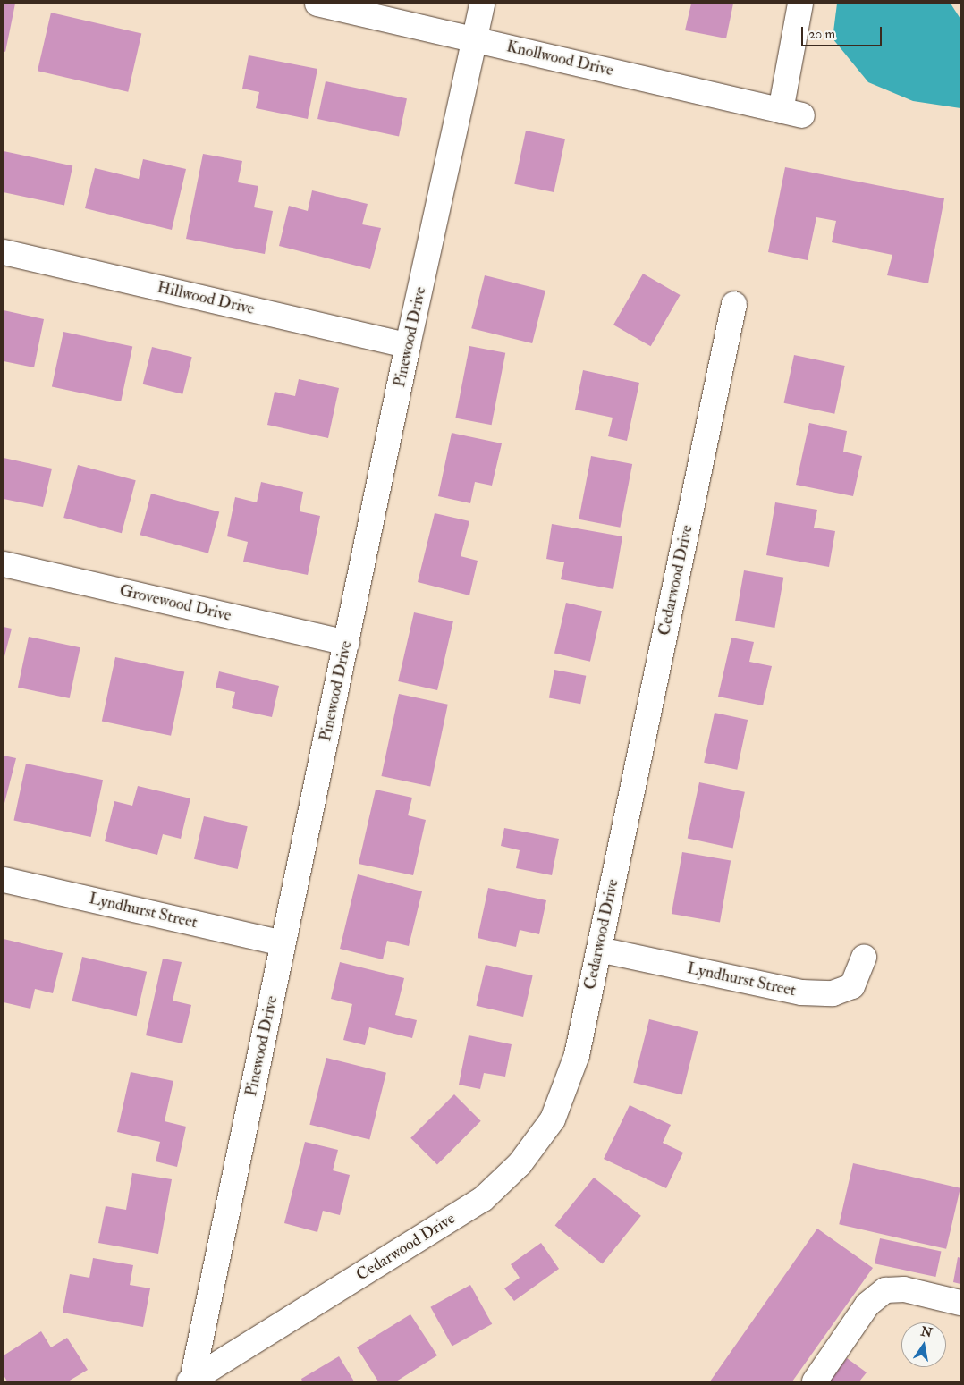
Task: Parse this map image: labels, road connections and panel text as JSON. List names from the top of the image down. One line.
{"streets":{"street":["Knollwood Drive","Hillwood Drive","Pinewood Drive","Cedarwood Drive","Grovewood Drive","Lyndhurst Street"]},"crossings":[["Knollwood Drive","Pinewood Drive"],["Hillwood Drive","Pinewood Drive"],["Pinewood Drive","Cedarwood Drive"],["Pinewood Drive","Grovewood Drive"],["Pinewood Drive","Lyndhurst Street"],["Cedarwood Drive","Lyndhurst Street"]],"scale_bar":"20 m","north":"top"}
